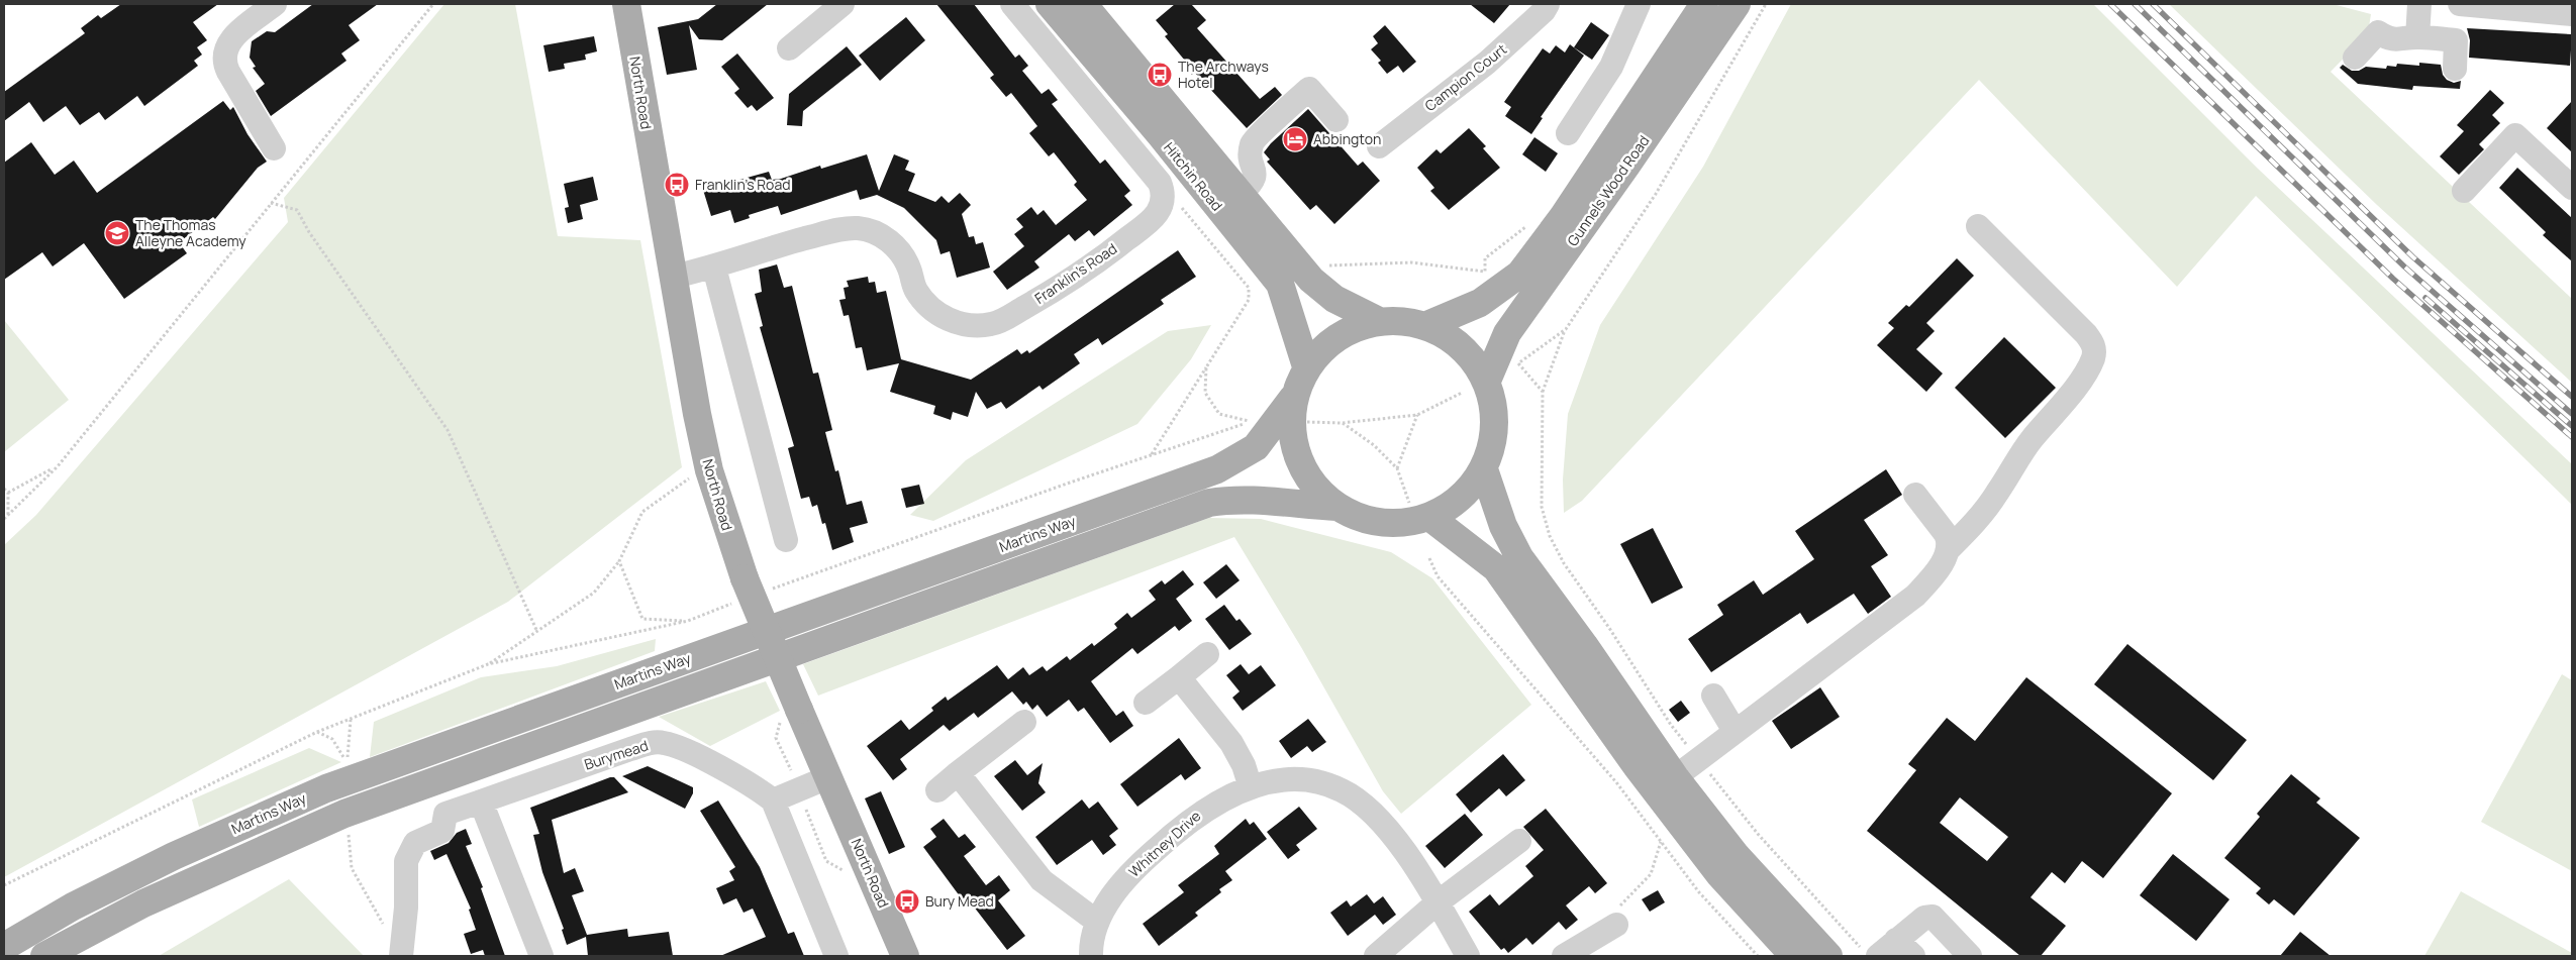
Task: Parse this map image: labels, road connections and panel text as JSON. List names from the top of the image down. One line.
{"streets":{"main road":["North Road","Hitchin Road","Gunnels Wood Road","Martins Way"],"street":["Campion Court","Franklin's Road","Burymead","Whitney Drive"]},"crossings":[["North Road","Franklin's Road"]],"places":{"bus stop":["The Archways Hotel","Franklin's Road","Bury Mead"],"hotel":["Abbington"],"school or university":["The Thomas Alleyne Academy"]}}
